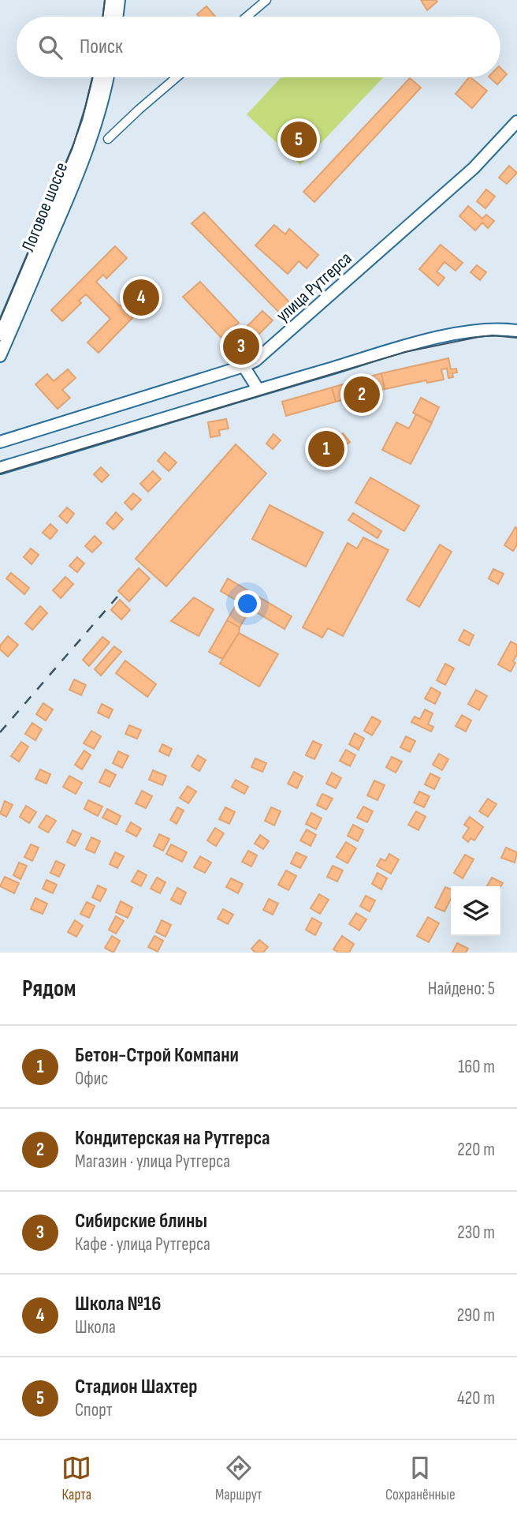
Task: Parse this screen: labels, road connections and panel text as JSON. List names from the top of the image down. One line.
{"streets":{"main road":["Логовое шоссе","улица Рутгерса"]},"page":{"search":"Поиск","pins":["5","4","3","2","1"],"heading":["Рядом","Найдено: 5"],"list":[{"mark":"1","name":"Бетон-Строй Компани","note":"Офис","value":"160 m"},{"mark":"2","name":"Кондитерская на Рутгерса","note":"Магазин · улица Рутгерса","value":"220 m"},{"mark":"3","name":"Сибирские блины","note":"Кафе · улица Рутгерса","value":"230 m"},{"mark":"4","name":"Школа №16","note":"Школа","value":"290 m"},{"mark":"5","name":"Стадион Шахтер","note":"Спорт","value":"420 m"}],"nav":["Карта","Маршрут","Сохранённые"]}}
